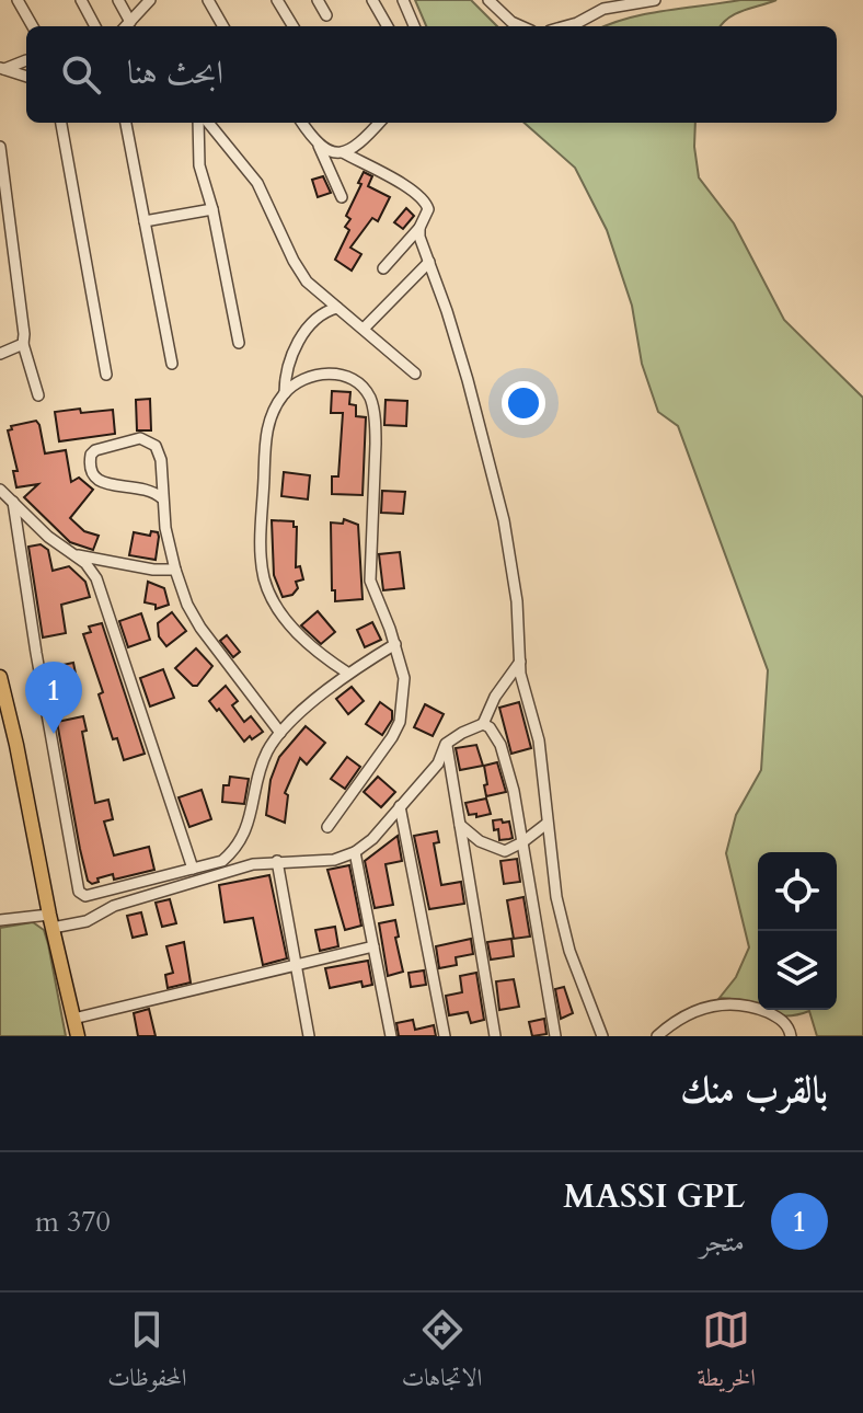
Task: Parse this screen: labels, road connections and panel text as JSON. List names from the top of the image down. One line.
{"page":{"search":"ابحث هنا","pins":"1","heading":"بالقرب منك","list":[{"mark":"1","name":"MASSI GPL","note":"متجر","value":"370 m"}],"nav":["الخريطة","الاتجاهات","المحفوظات"]}}
